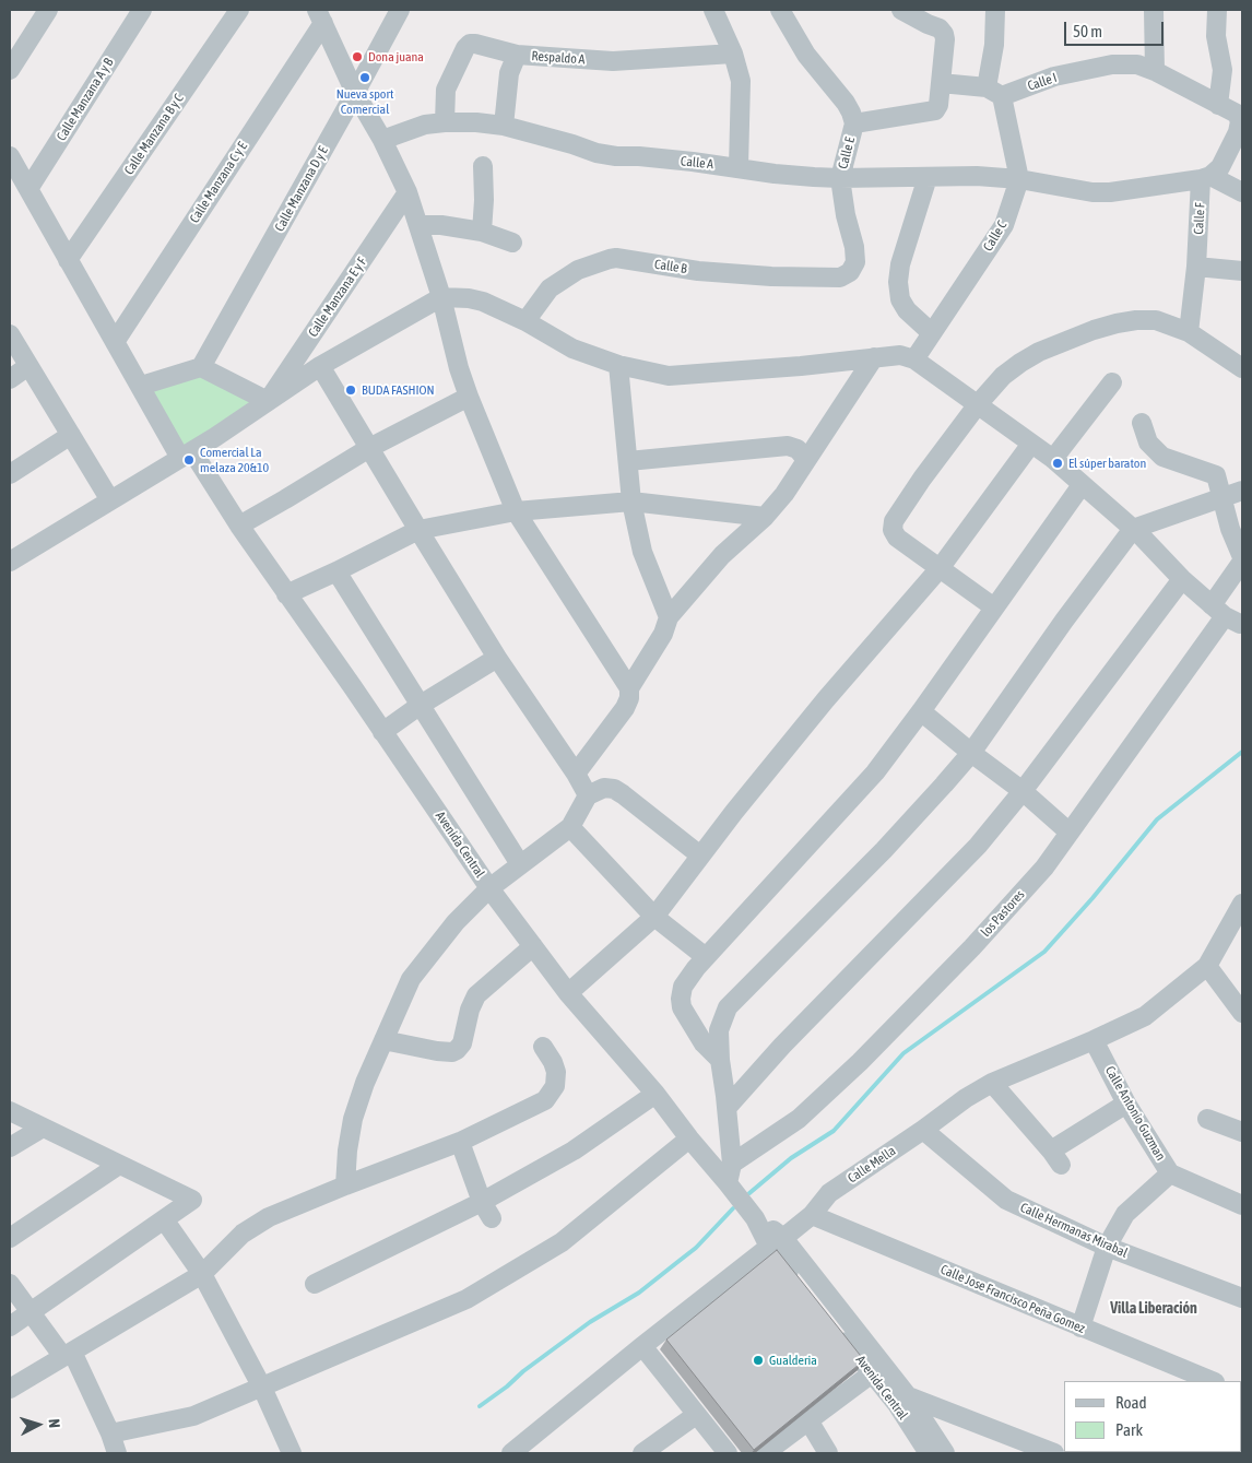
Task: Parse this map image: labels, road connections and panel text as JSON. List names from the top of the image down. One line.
{"streets":{"street":["Respaldo A","Calle I","Calle Manzana A y B","Calle Manzana B y C","Calle E","Calle A","Calle Manzana C y E","Calle Manzana D y E","Calle F","Calle C","Calle B","Calle Manzana E y F","Avenida Central","los Pastores","Calle Antonio Guzman","Calle Mella","Calle Hermanas Mirabal","Calle Jose Francisco Peña Gomez"]},"crossings":[["Respaldo A","Calle A"],["Calle Manzana A y B","Avenida Central"],["Calle Manzana B y C","Avenida Central"],["Calle E","Calle A"],["Calle E","Calle B"],["Calle A","Calle F"],["Calle A","Calle C"],["Calle Manzana C y E","Avenida Central"],["Avenida Central","Calle Mella"],["Calle Antonio Guzman","Calle Mella"],["Calle Mella","Calle Hermanas Mirabal"],["Calle Mella","Calle Jose Francisco Peña Gomez"]],"districts":["Villa Liberación"],"places":["Dona juana","Nueva sport Comercial","BUDA FASHION","Comercial La melaza 20&10","El súper baraton","Gualderia"],"legend":["Road","Park"],"scale_bar":"50 m","north":"right"}
